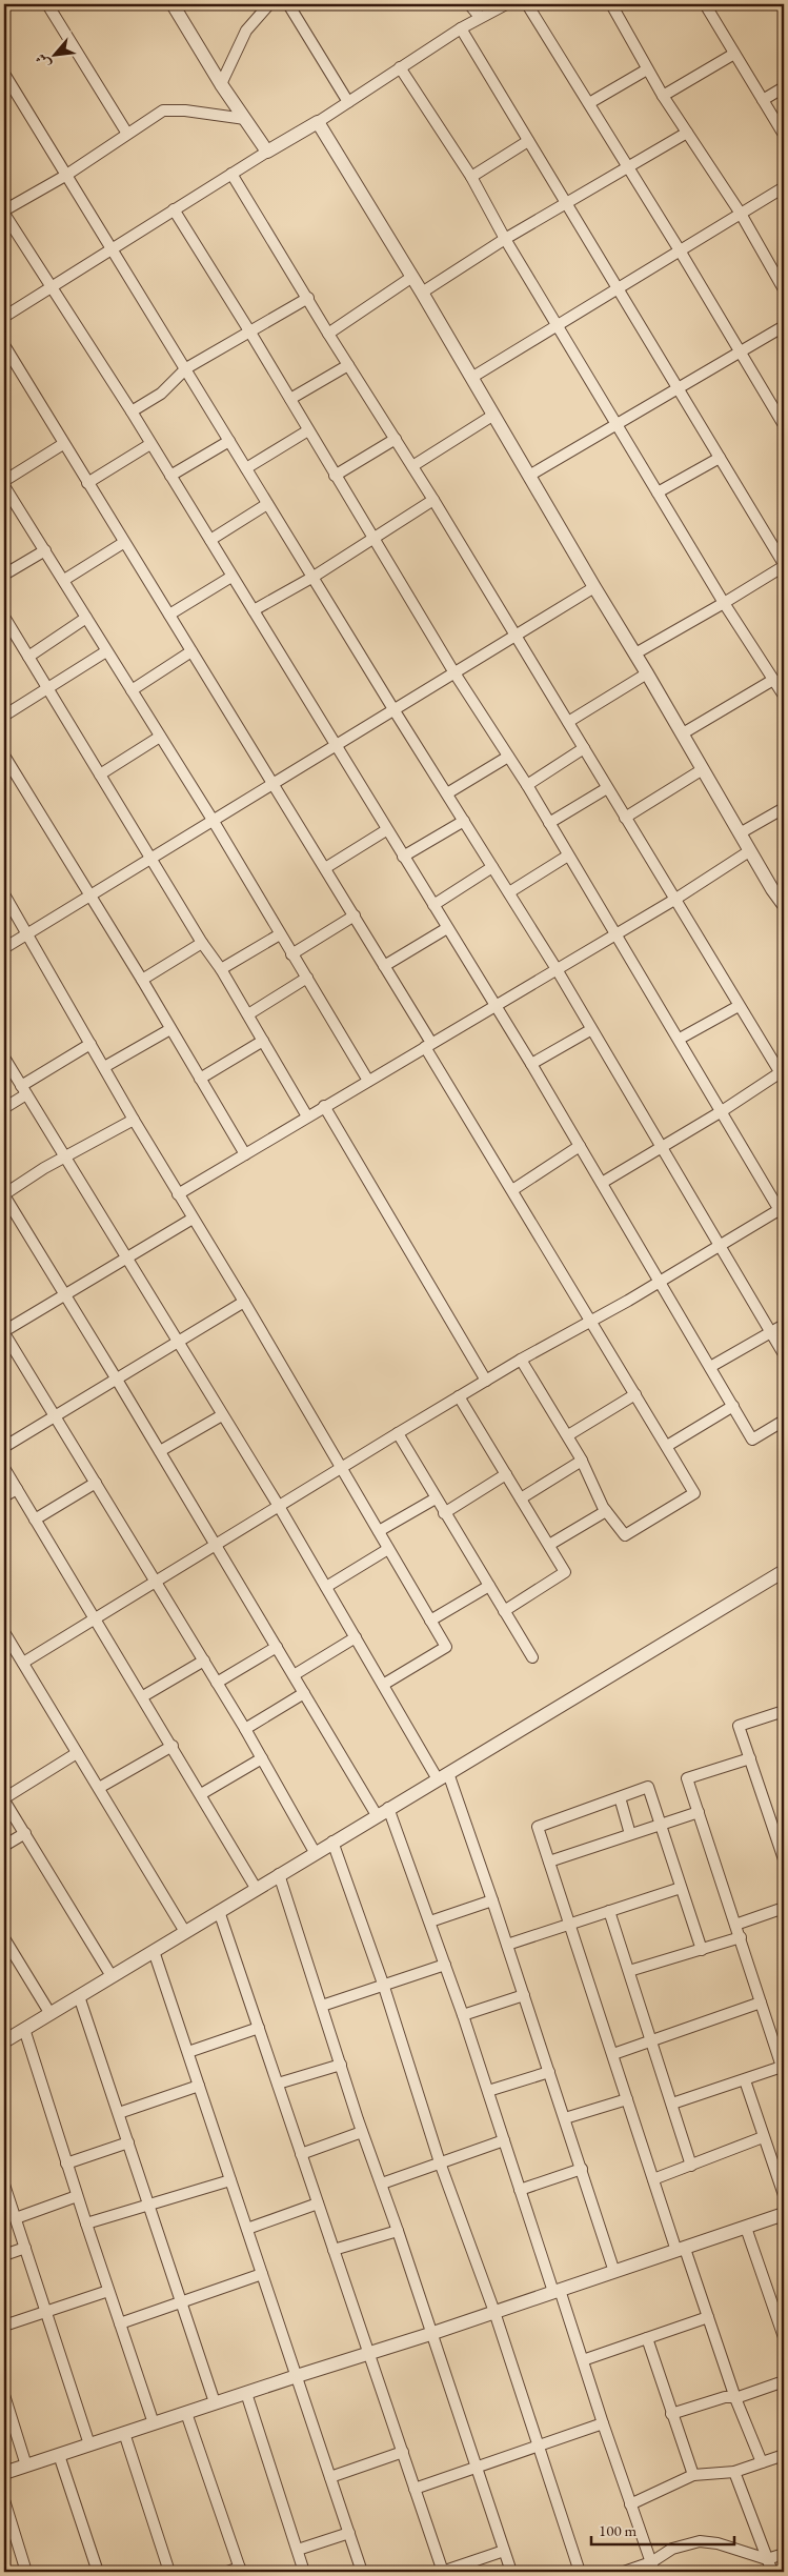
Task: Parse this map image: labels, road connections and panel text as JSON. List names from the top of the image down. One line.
{"scale_bar":"100 m","north":"bottom left"}
